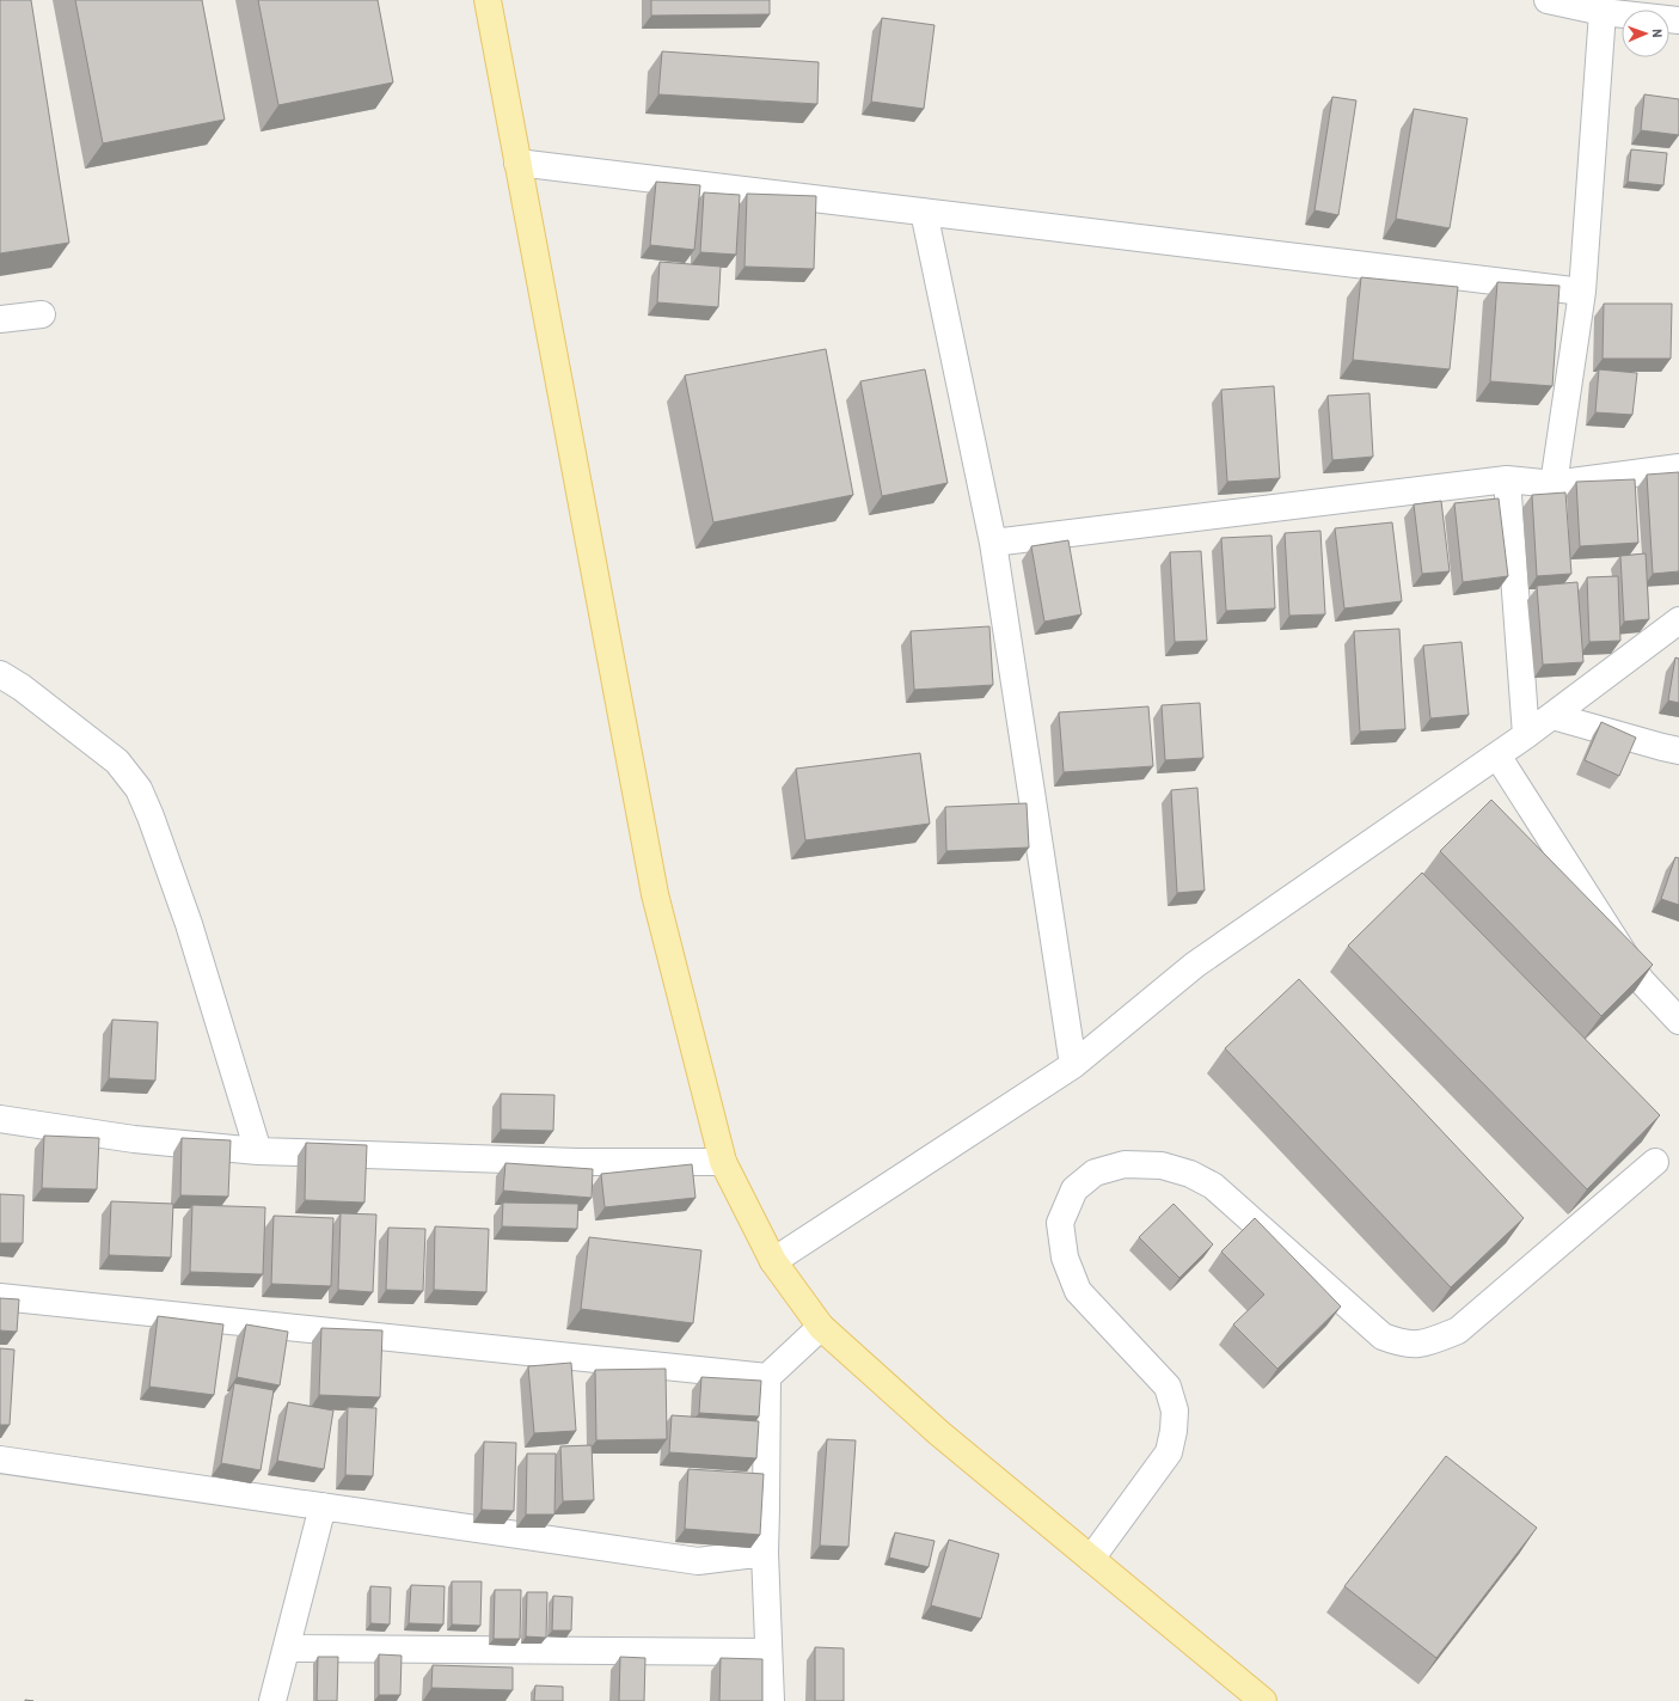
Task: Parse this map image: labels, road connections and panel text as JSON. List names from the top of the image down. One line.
{"north":"right"}
